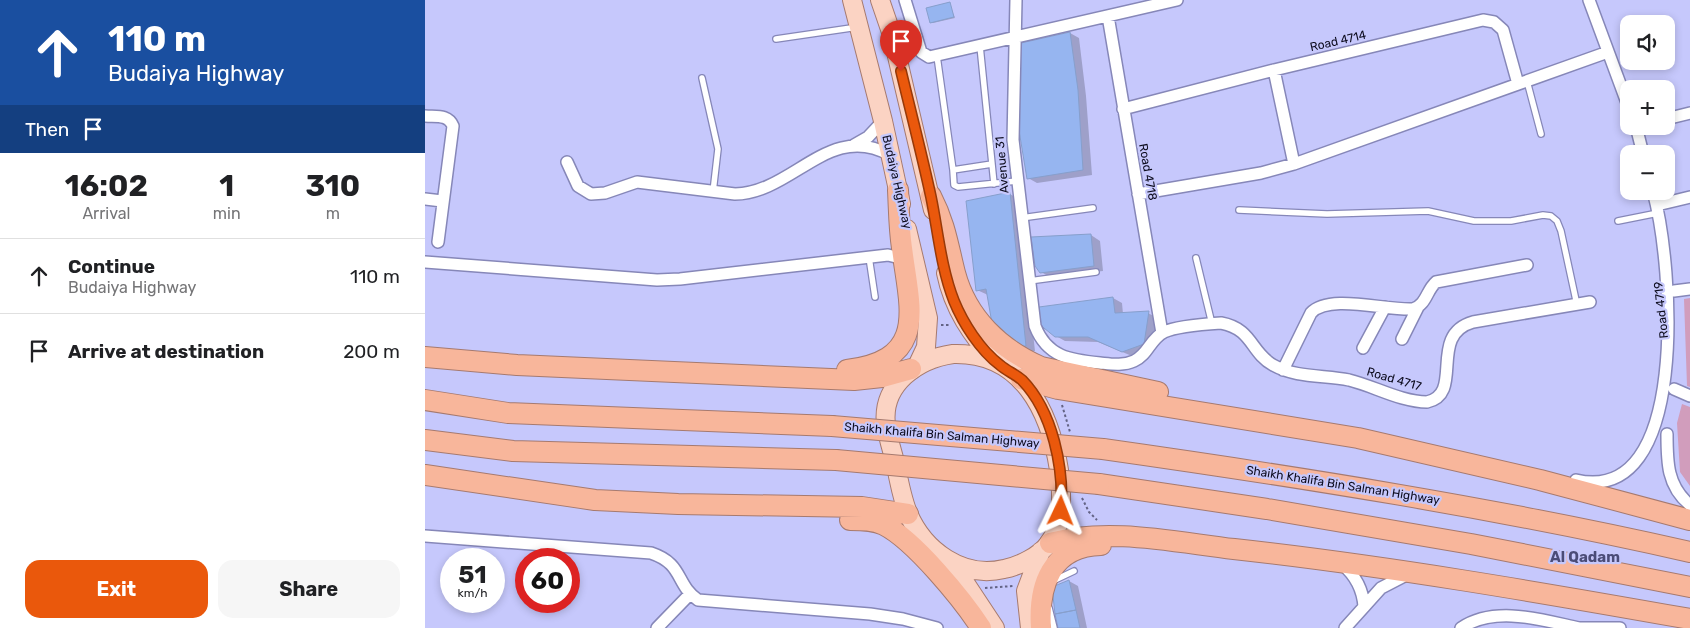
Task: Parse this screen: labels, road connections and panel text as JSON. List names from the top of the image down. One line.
{"streets":{"highway":["Shaikh Khalifa Bin Salman Highway"],"main road":["Budaiya Highway"],"street":["Road 4714","Avenue 31","Road 4718","Road 4719","Road 4717"]},"crossings":[["Road 4714","Road 4718"],["Avenue 31","Road 4718"],["Avenue 31","Road 4717"],["Road 4718","Road 4717"]],"districts":["Al Qadam"],"page":{"turn":["110 m","Budaiya Highway"],"map_buttons":["+","−"],"then":"Then","eta":["16:02","Arrival","1","min","310","m"],"list":[{"name":"Continue","note":"Budaiya Highway","value":"110 m"},{"name":"Arrive at destination","value":"200 m"}],"speed":"51 km/h","limit":"60","buttons":["Exit","Share"]}}
